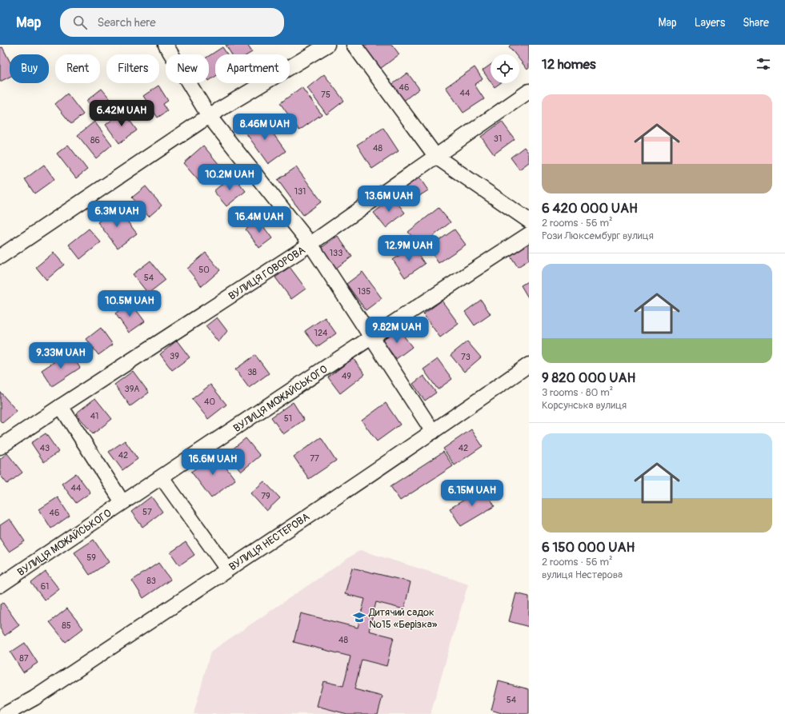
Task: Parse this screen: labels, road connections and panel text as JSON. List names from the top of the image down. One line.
{"streets":{"street":["ВУЛИЦЯ ГОВОРОВА","ВУЛИЦЯ МОЖАЙСЬКОГО","ВУЛИЦЯ НЕСТЕРОВА"]},"places":{"school or university":["Дитячий садок №15 «Берізка»"]},"house_numbers":["46","44","75","31","86","48","131","133","50","54","135","124","39","73","38","49","39А","40","41","51","43","42","42","77","44","79","57","46","59","83","61","85","48","87","54"],"page":{"header":"Map","search":"Search here","nav":["Map","Layers","Share"],"heading":"12 homes","chip":["Buy","Rent","Filters","New","Apartment"],"list":[{"name":"6 420 000 UAH","note":"2 rooms · 56 m² · Рози Люксембург вулиця"},{"name":"9 820 000 UAH","note":"3 rooms · 80 m² · Корсунська вулиця"},{"name":"6 150 000 UAH","note":"2 rooms · 56 m² · вулиця Нестерова"}],"price":["6.42M UAH","8.46M UAH","10.2M UAH","13.6M UAH","6.3M UAH","16.4M UAH","12.9M UAH","10.5M UAH","9.82M UAH","9.33M UAH","16.6M UAH","6.15M UAH"]}}
